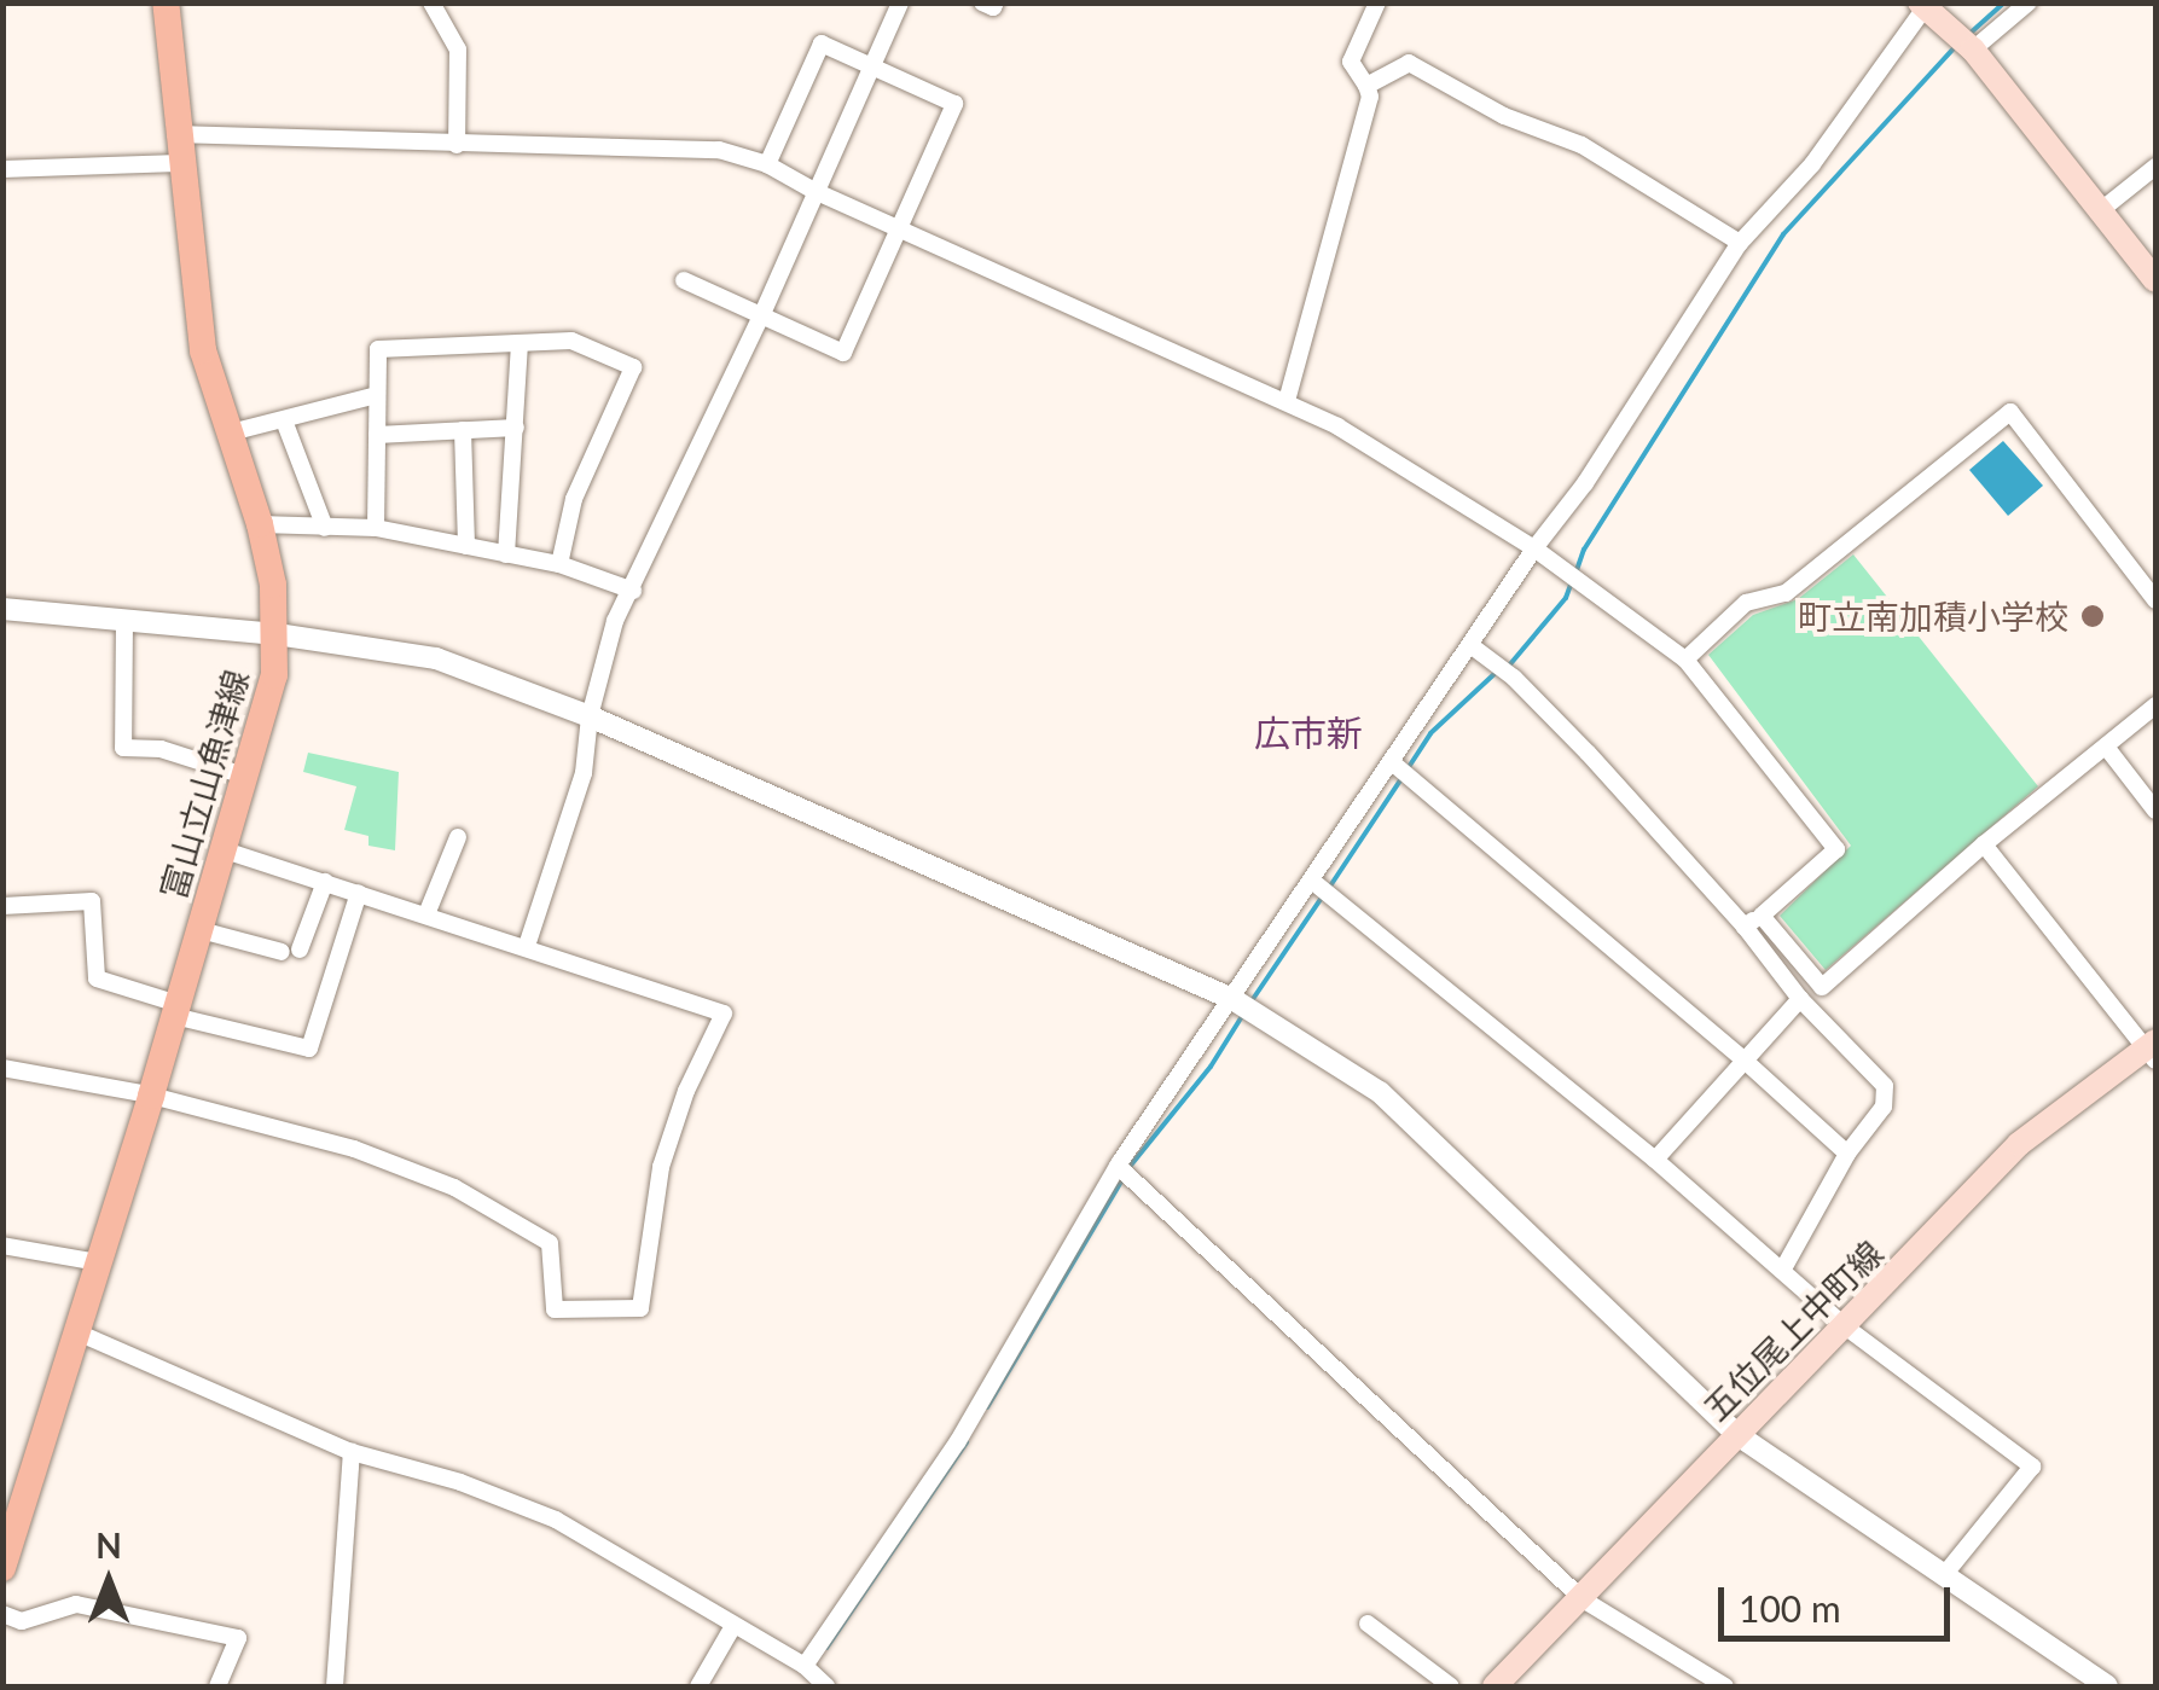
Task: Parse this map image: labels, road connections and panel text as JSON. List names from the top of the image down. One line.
{"streets":{"main road":["富山立山魚津線","五位尾上中町線"]},"districts":["広市新"],"places":["町立南加積小学校"],"scale_bar":"100 m","north":"top"}
